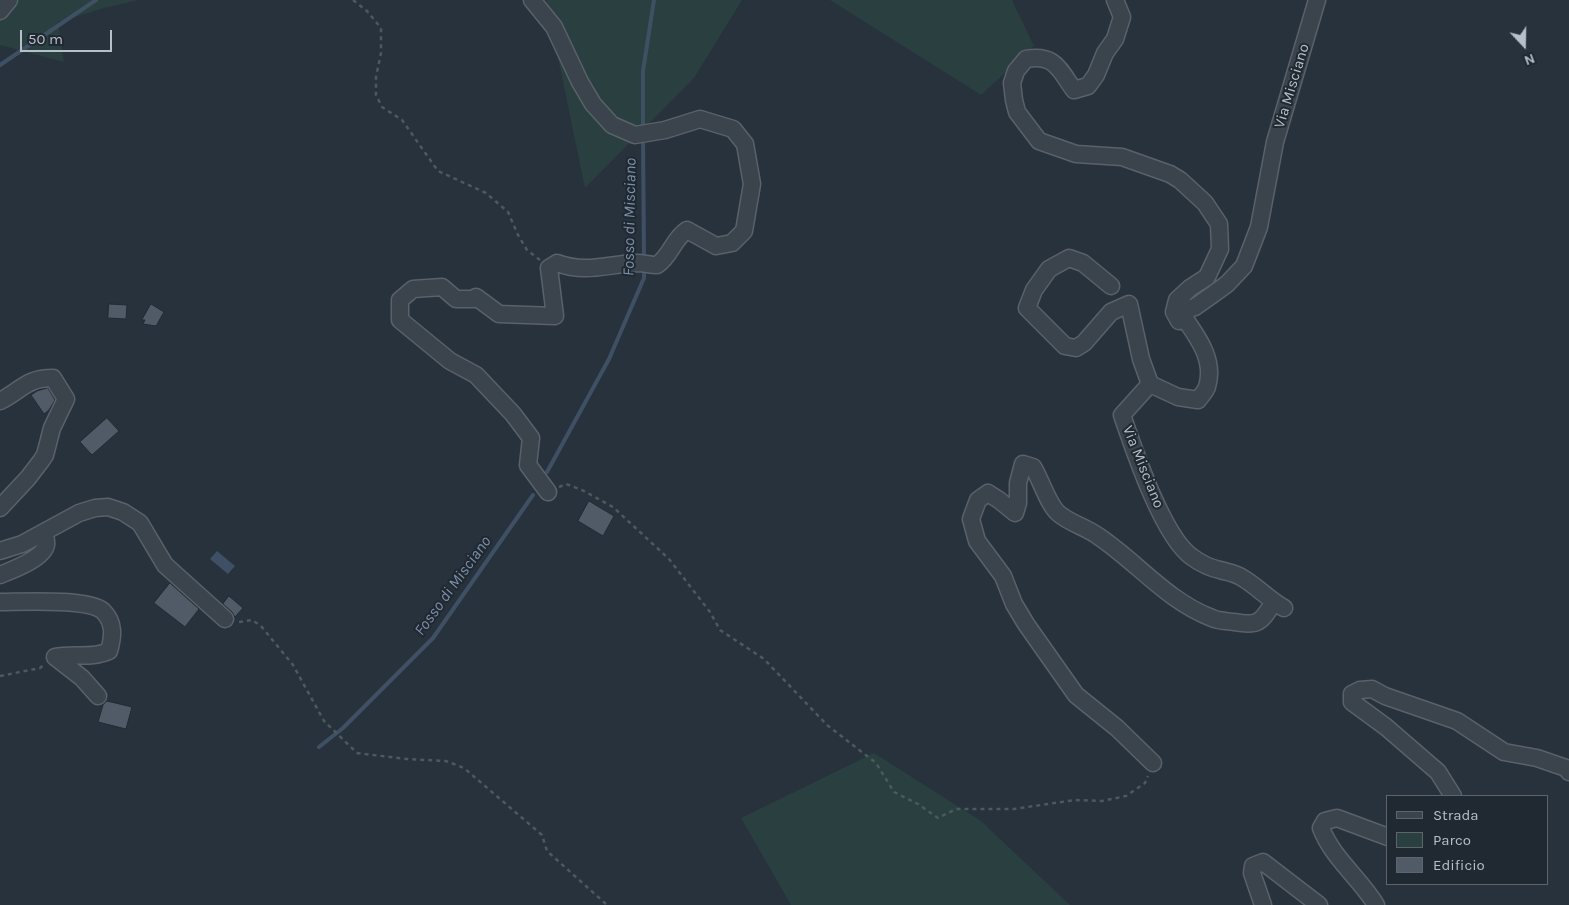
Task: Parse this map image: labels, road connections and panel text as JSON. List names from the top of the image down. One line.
{"streets":{"street":["Via Misciano"]},"water":["Fosso di Misciano"],"legend":["Strada","Parco","Edificio"],"scale_bar":"50 m","north":"bottom"}
